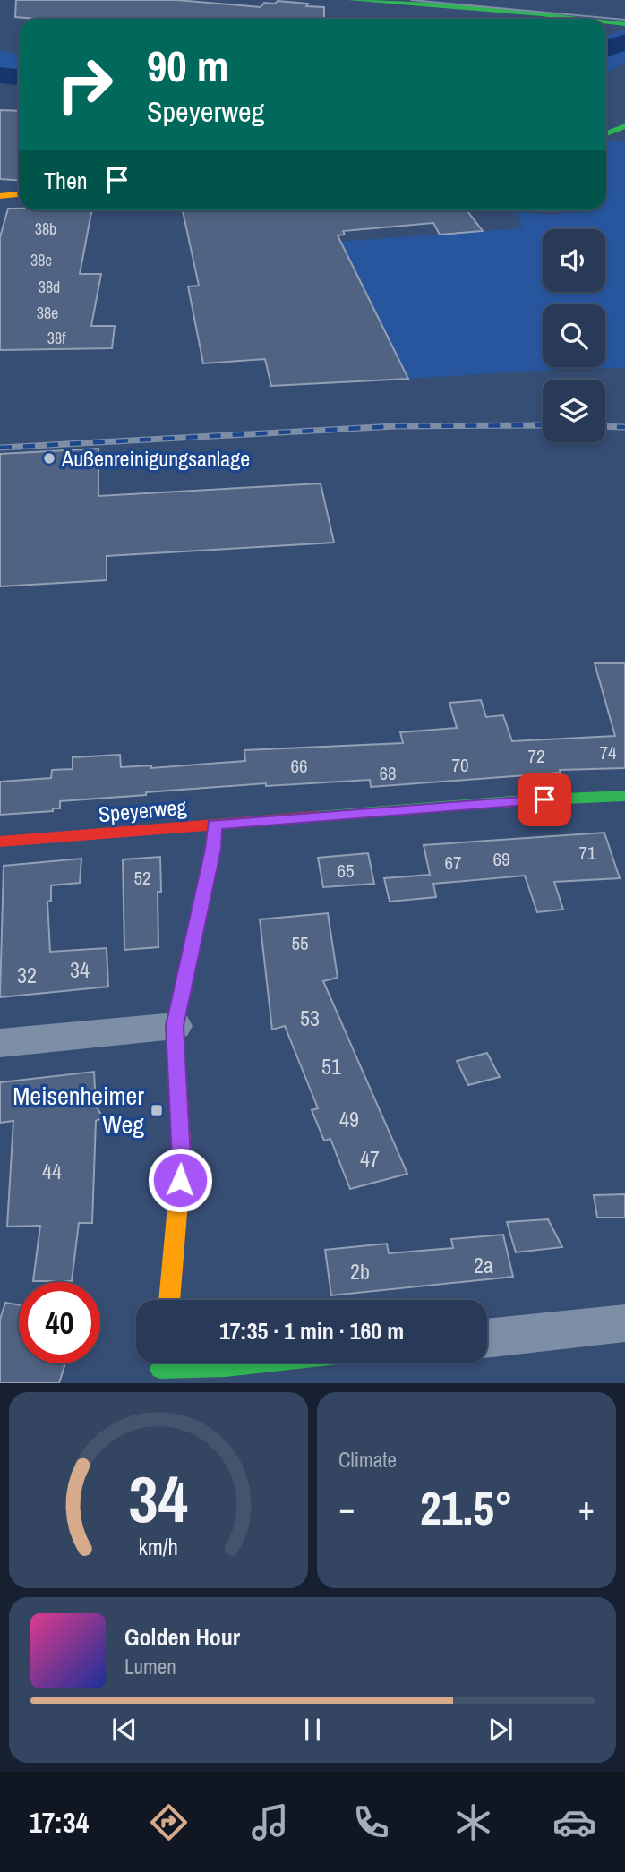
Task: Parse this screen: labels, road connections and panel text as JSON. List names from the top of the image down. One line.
{"streets":{"street":["Speyerweg"]},"places":{"other":["Außenreinigungsanlage"],"transit":["Meisenheimer Weg"]},"house_numbers":["38b","38c","38d","38e","38f","74","72","70","66","68","71","69","67","65","52","55","34","32","53","51","49","47","44","2a","2b"],"page":{"turn":["90 m","Speyerweg"],"then":"Then","limit":"40","trip":"17:35 · 1 min · 160 m","tile":"Climate","heat":["−","21.5°","+"],"song":["Golden Hour","Lumen"],"tabs":"17:34","gauge":["34","km/h"]}}
